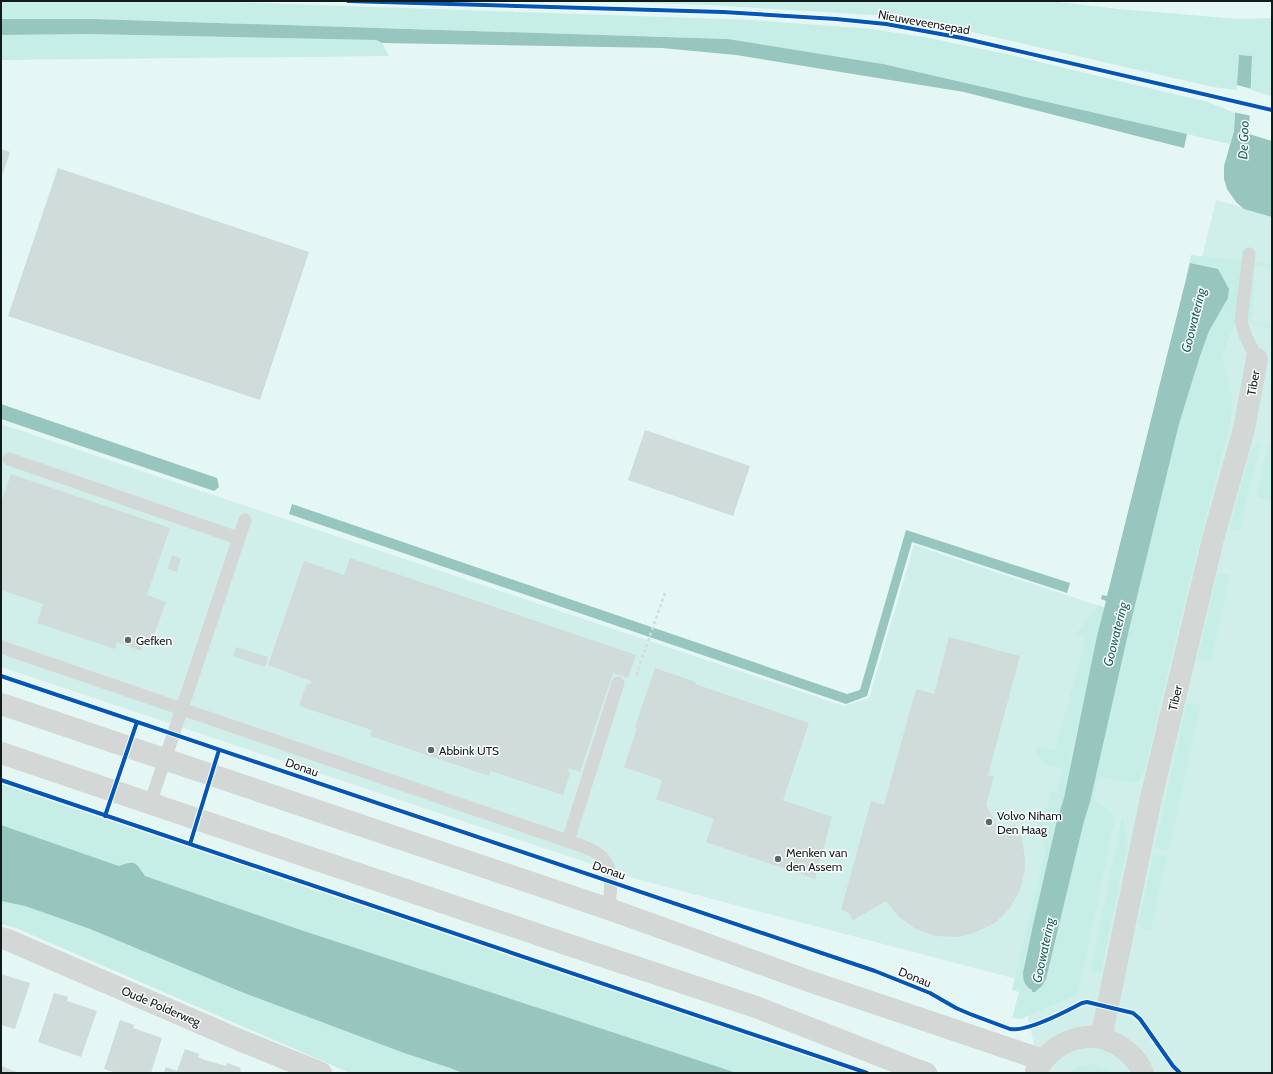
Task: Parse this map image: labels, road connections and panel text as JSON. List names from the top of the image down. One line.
{"streets":{"main road":["Tiber","Oude Polderweg"],"lane":["Donau"],"cycle path":["Nieuweveensepad"]},"water":["De Goo","Goowatering"],"places":["Gefken","Abbink UTS","Volvo Niham Den Haag","Menken van den Assem"]}
